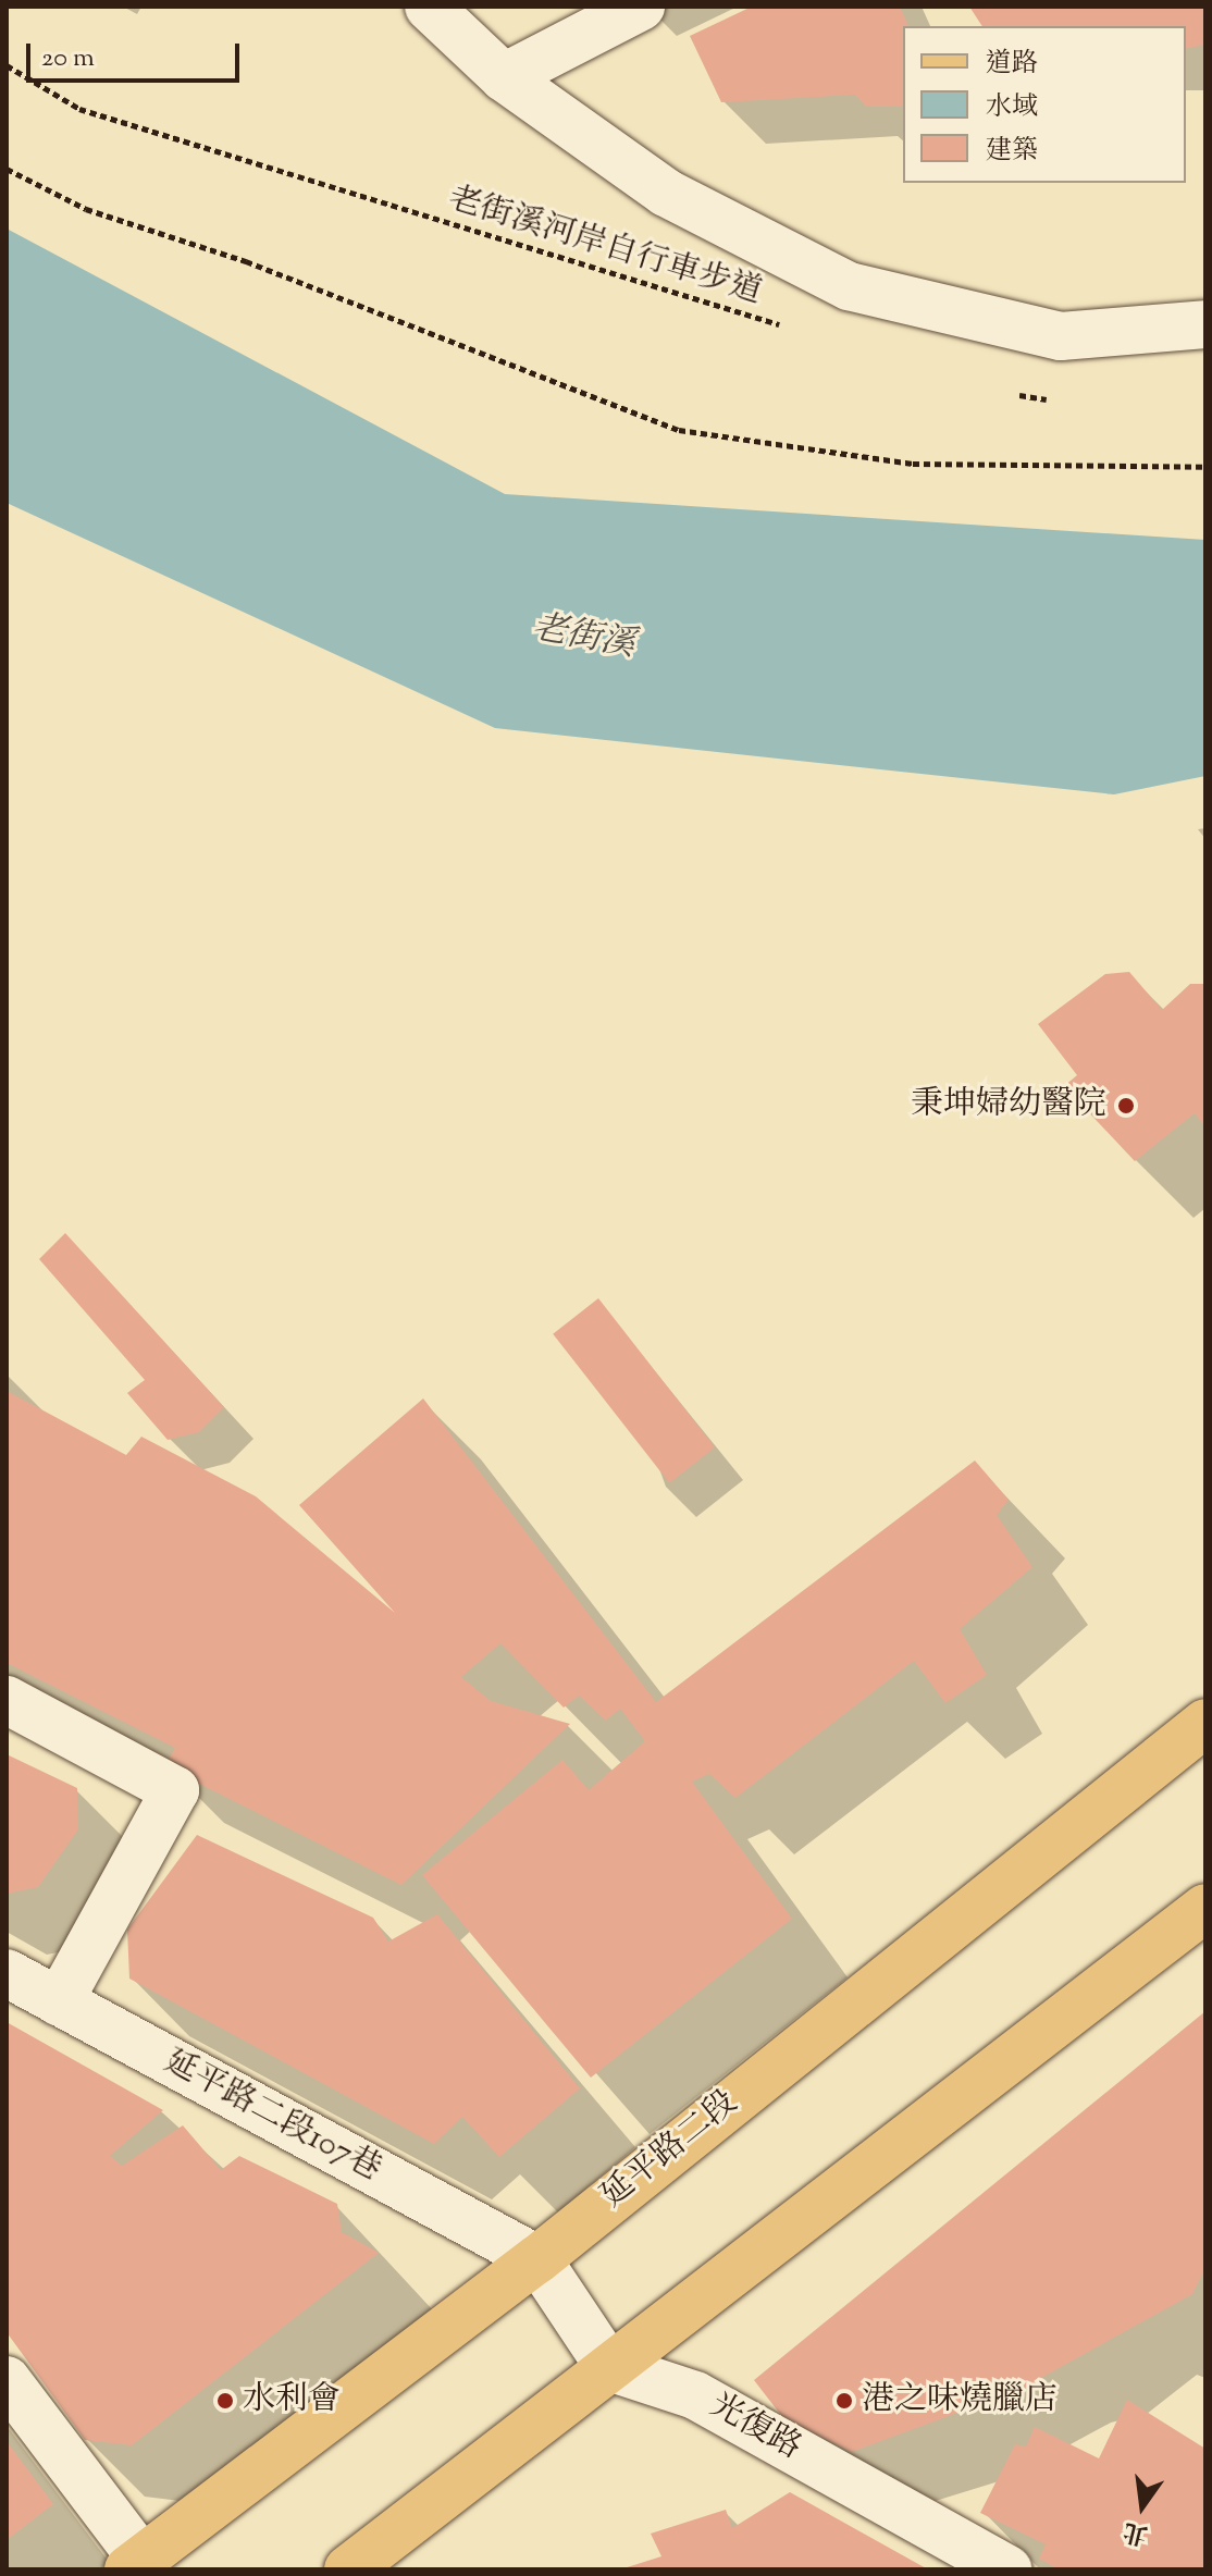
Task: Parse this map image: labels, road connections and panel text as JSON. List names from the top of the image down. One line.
{"streets":{"main road":["延平路二段"],"lane":["延平路二段107巷","光復路"],"path":["老街溪河岸自行車步道"]},"crossings":[["延平路二段107巷","延平路二段"]],"water":["老街溪"],"places":["秉坤婦幼醫院","水利會","港之味燒臘店"],"legend":["道路","水域","建築"],"scale_bar":"20 m","north":"bottom"}
